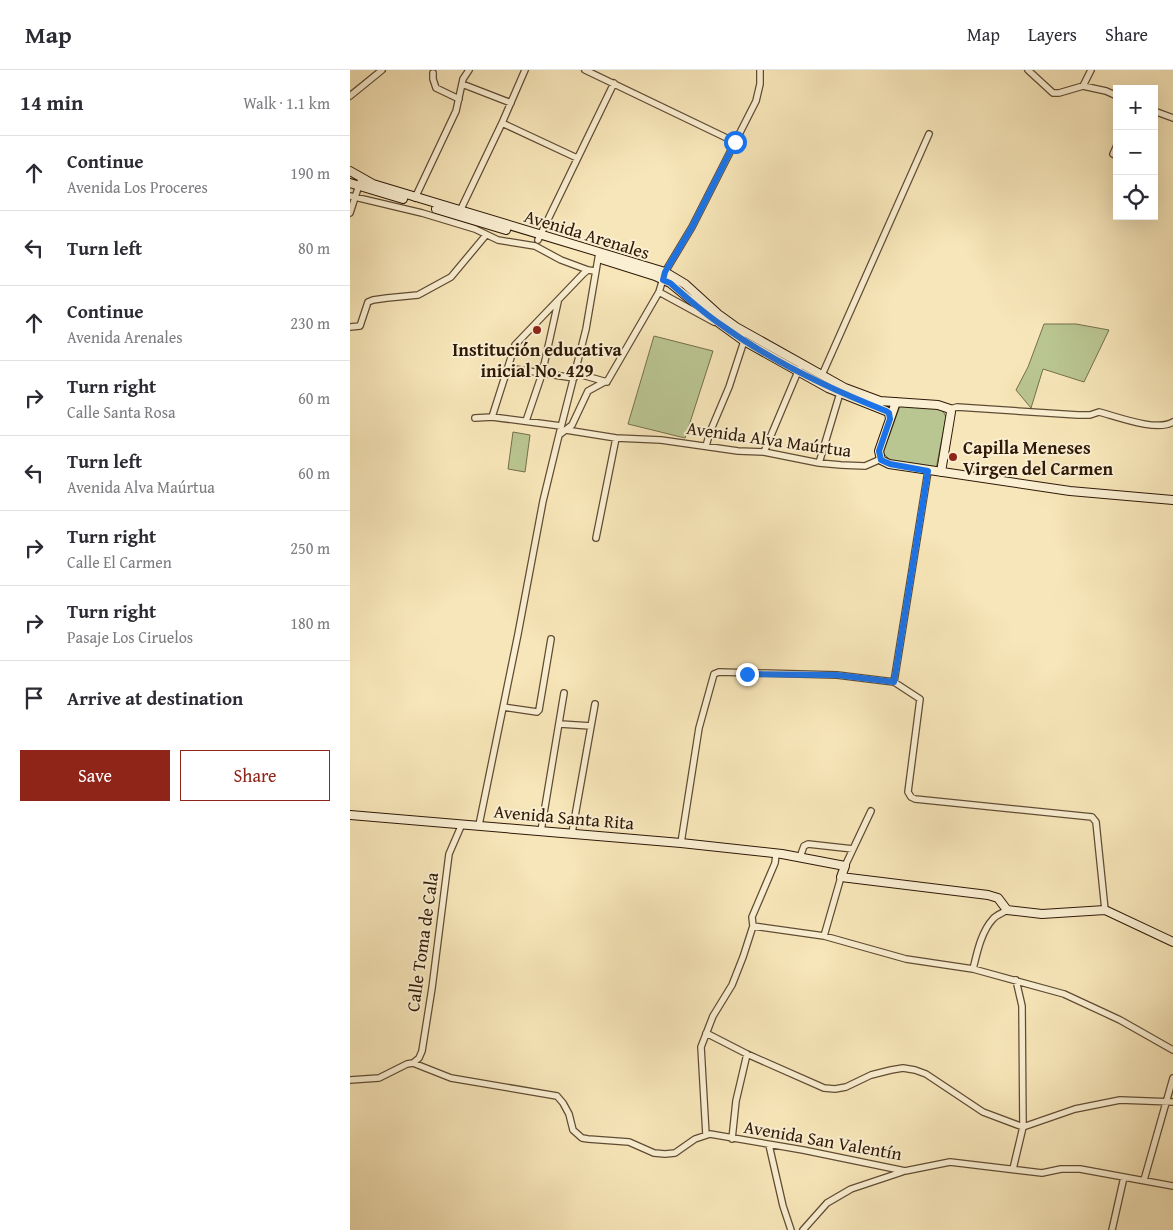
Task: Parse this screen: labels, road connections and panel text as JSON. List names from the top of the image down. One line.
{"streets":{"main road":["Avenida Arenales","Avenida Santa Rita"],"street":["Avenida Alva Maúrtua","Calle Toma de Cala","Avenida San Valentín"]},"crossings":[["Avenida Santa Rita","Calle Toma de Cala"]],"places":["Institución educativa inicial No. 429","Capilla Meneses Virgen del Carmen"],"page":{"header":"Map","nav":["Map","Layers","Share"],"heading":["14 min","Walk · 1.1 km"],"map_buttons":["+","−"],"list":[["Continue","Avenida Los Proceres","190 m"],["Turn left","80 m"],["Continue","Avenida Arenales","230 m"],["Turn right","Calle Santa Rosa","60 m"],["Turn left","Avenida Alva Maúrtua","60 m"],["Turn right","Calle El Carmen","250 m"],["Turn right","Pasaje Los Ciruelos","180 m"],"Arrive at destination"],"buttons":["Save","Share"]}}
